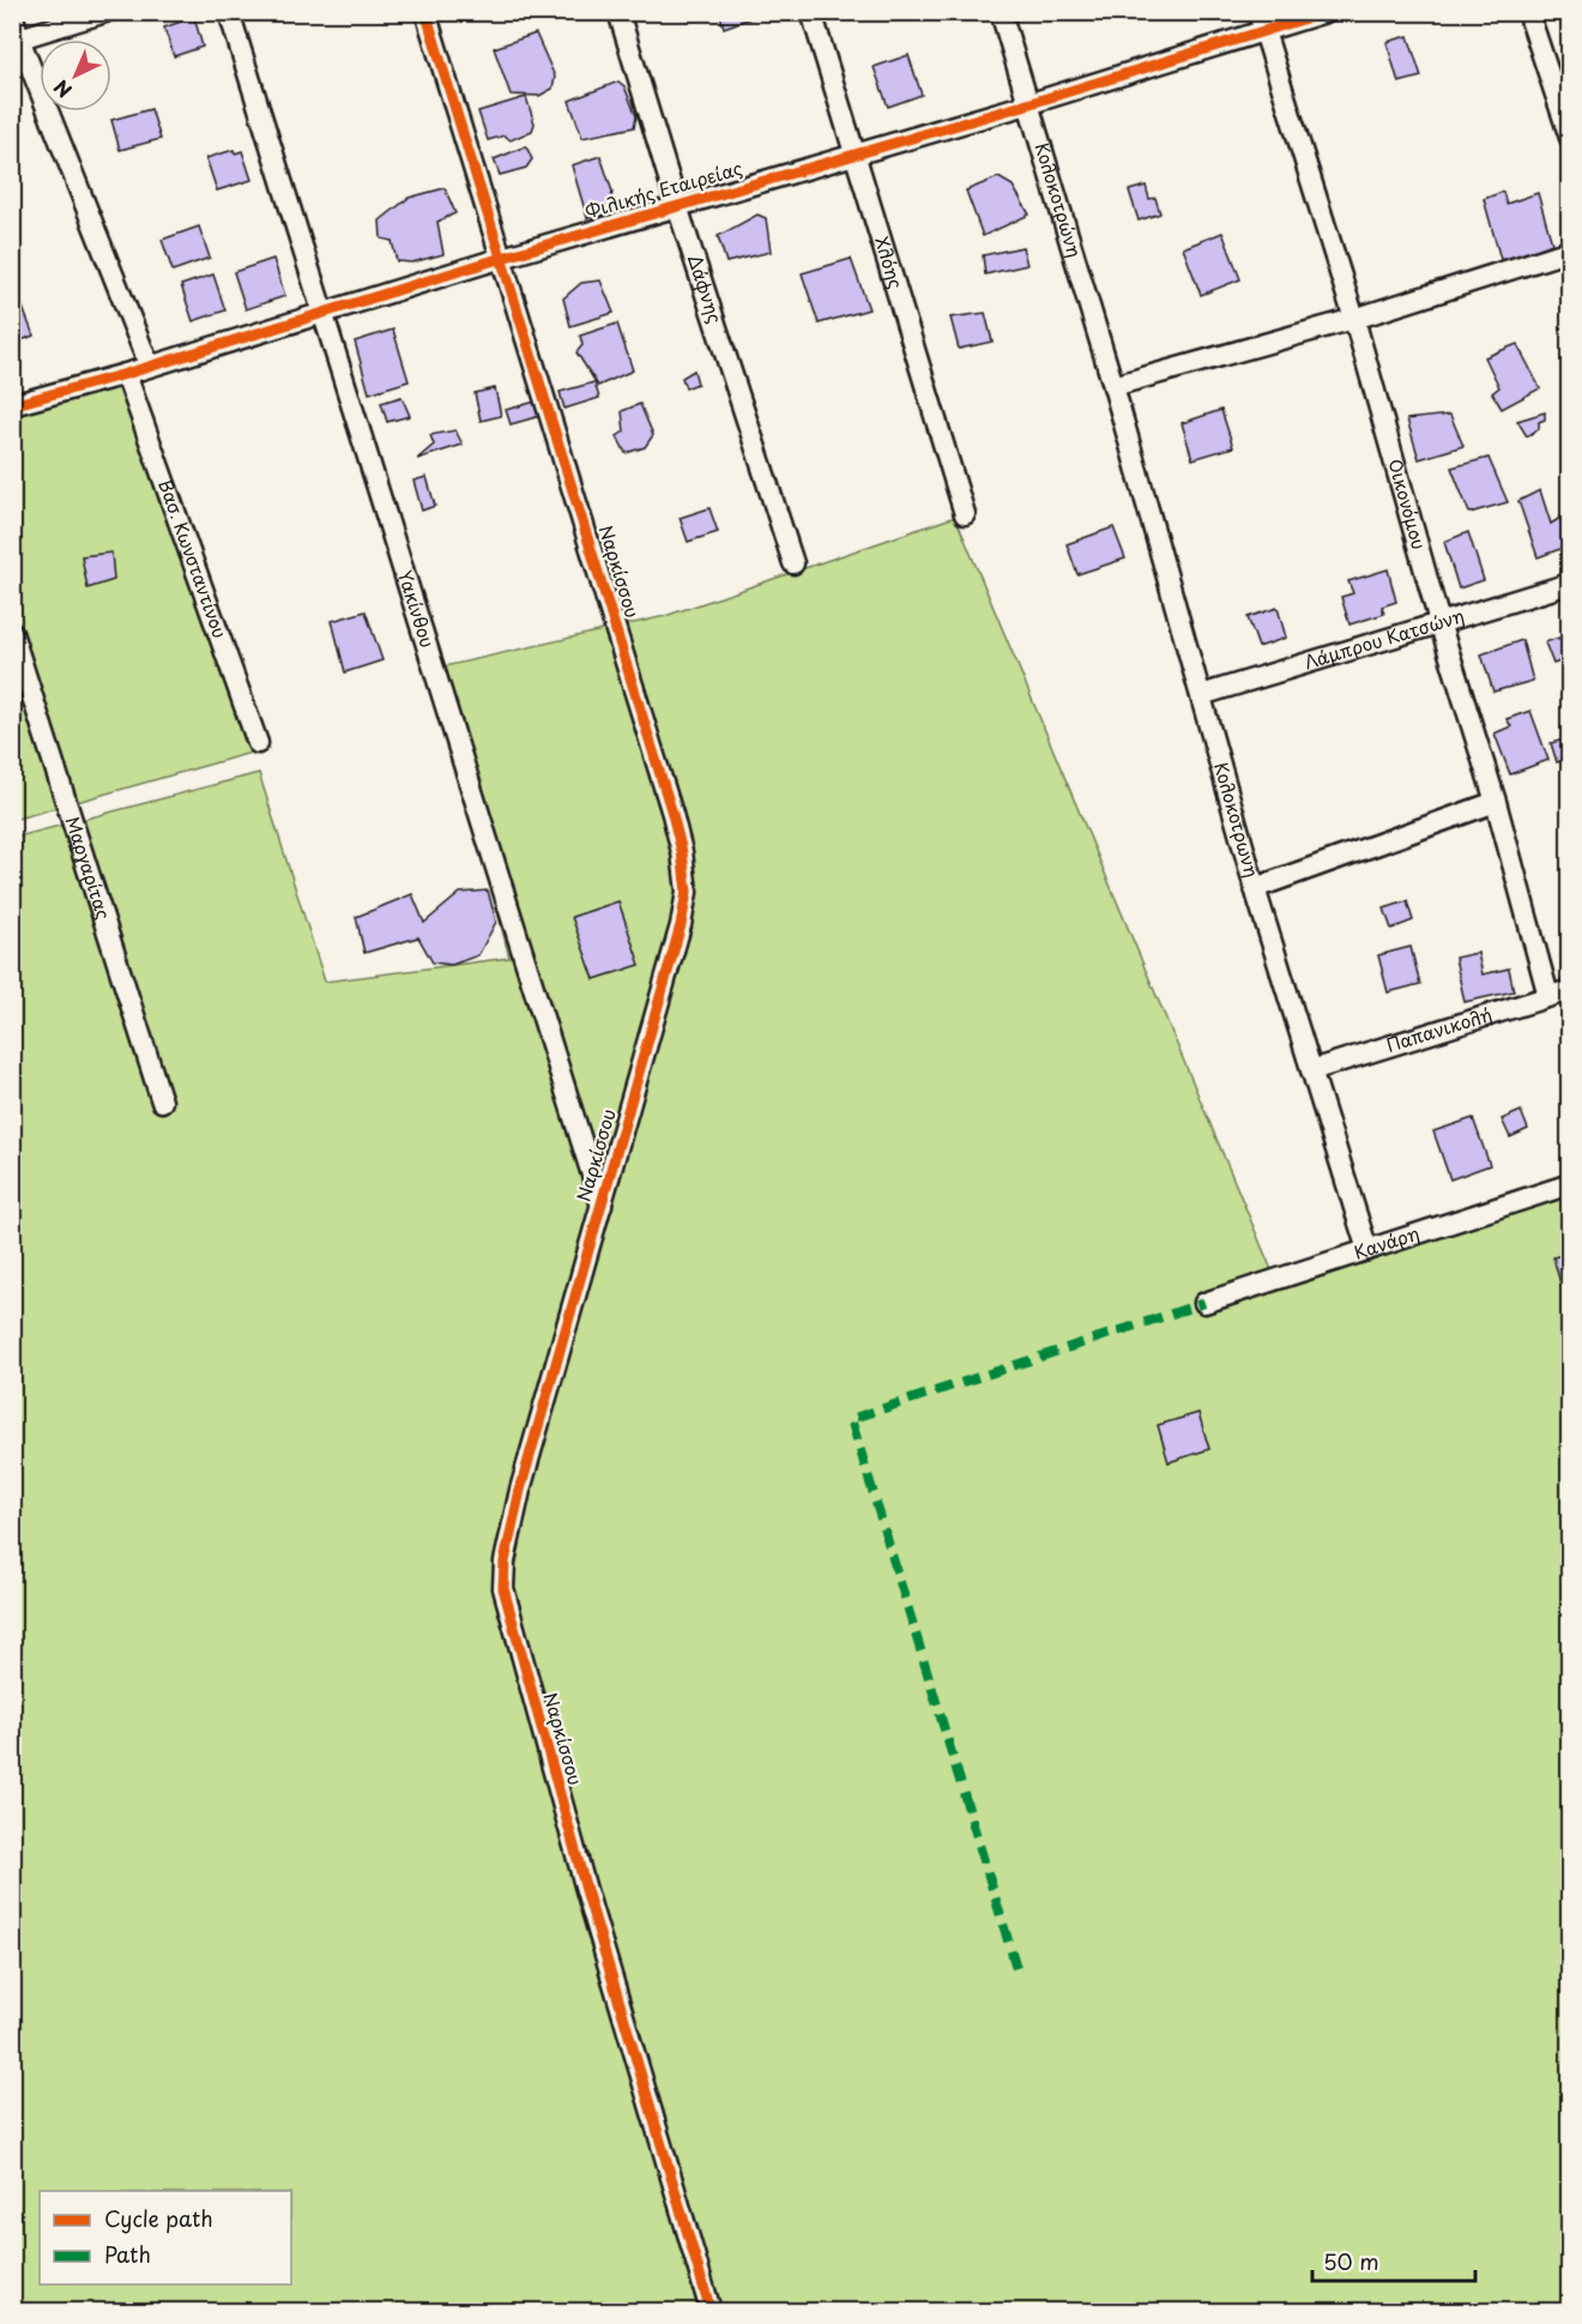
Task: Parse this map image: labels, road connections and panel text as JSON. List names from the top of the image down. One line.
{"streets":{"street":["Φιλικής Εταιρείας","Κολοκοτρώνη","Χλόης","Δάφνης","Οικονόμου","Βασ. Κωνσταντίνου","Ναρκίσσου","Υακίνθου","Λάμπρου Κατσώνη","Κολοκοτρωνη","Μαργαρίτας","Παπανικολή","Κανάρη"]},"crossings":[["Φιλικής Εταιρείας","Κολοκοτρώνη"],["Φιλικής Εταιρείας","Χλόης"],["Φιλικής Εταιρείας","Δάφνης"],["Φιλικής Εταιρείας","Οικονόμου"],["Φιλικής Εταιρείας","Βασ. Κωνσταντίνου"],["Φιλικής Εταιρείας","Ναρκίσσου"],["Φιλικής Εταιρείας","Υακίνθου"],["Κολοκοτρώνη","Κολοκοτρωνη"],["Οικονόμου","Λάμπρου Κατσώνη"],["Οικονόμου","Παπανικολή"],["Ναρκίσσου","Υακίνθου"],["Λάμπρου Κατσώνη","Κολοκοτρωνη"],["Κολοκοτρωνη","Παπανικολή"],["Κολοκοτρωνη","Κανάρη"]],"legend":["Cycle path","Path"],"scale_bar":"50 m","north":"bottom left"}
